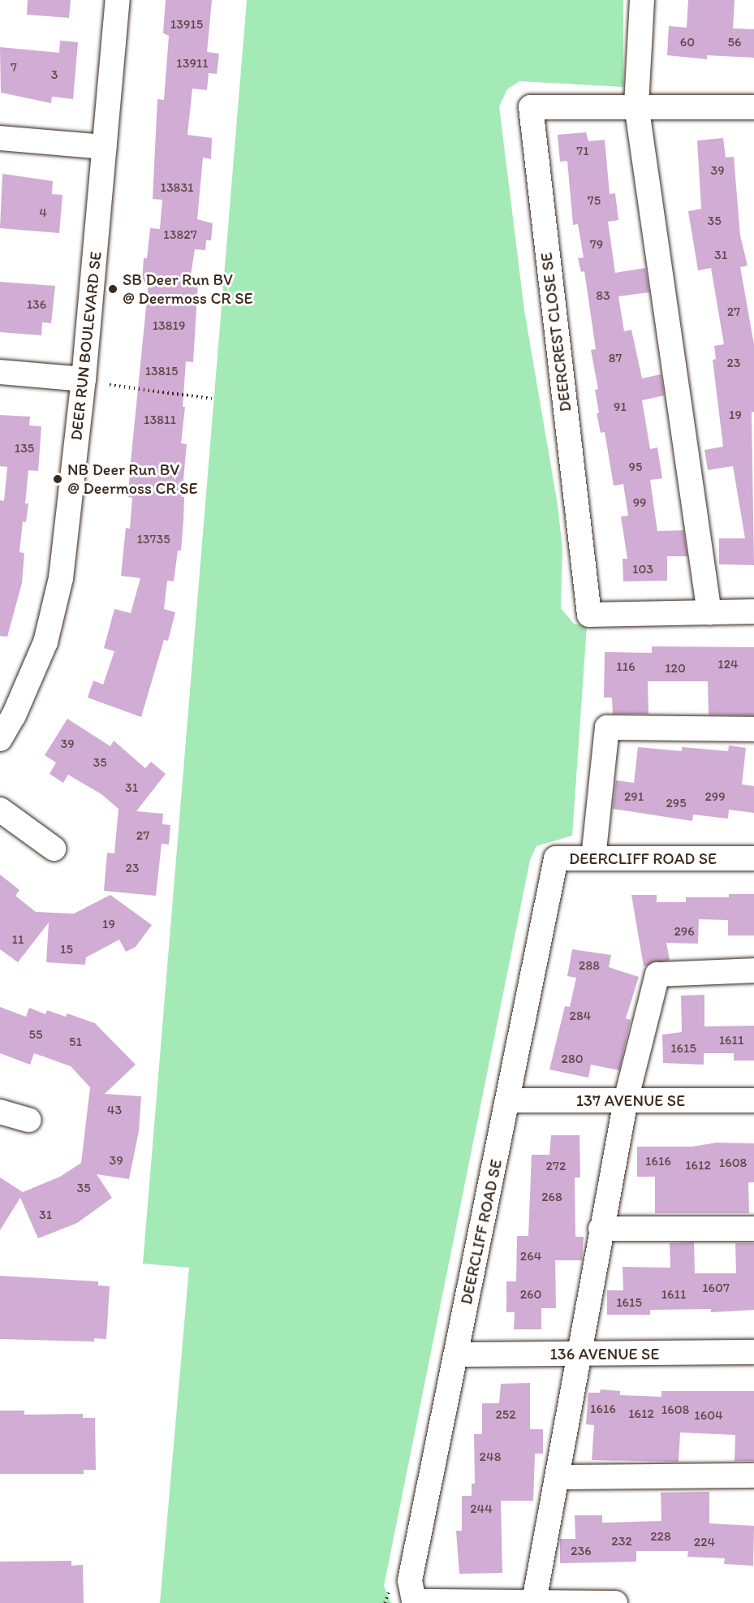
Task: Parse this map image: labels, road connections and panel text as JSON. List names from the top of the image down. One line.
{"streets":{"street":["DEERCREST CLOSE SE","DEER RUN BOULEVARD SE","DEERCLIFF ROAD SE","137 AVENUE SE","136 AVENUE SE"]},"crossings":[["DEERCLIFF ROAD SE","137 AVENUE SE"],["DEERCLIFF ROAD SE","136 AVENUE SE"]],"places":["SB Deer Run BV @ Deermoss CR SE","NB Deer Run BV @ Deermoss CR SE"],"house_numbers":["13915","60","56","13911","7","3","71","39","13831","75","4","35","13827","79","31","83","136","27","13819","87","23","13815","91","19","13811","135","95","99","13735","103","124","116","120","39","35","31","291","299","295","27","23","19","296","11","15","288","284","55","1611","51","1615","280","43","39","1616","1608","1612","272","35","268","31","264","1607","260","1611","1615","1616","1608","1612","252","1604","248","244","228","232","224","236"]}
